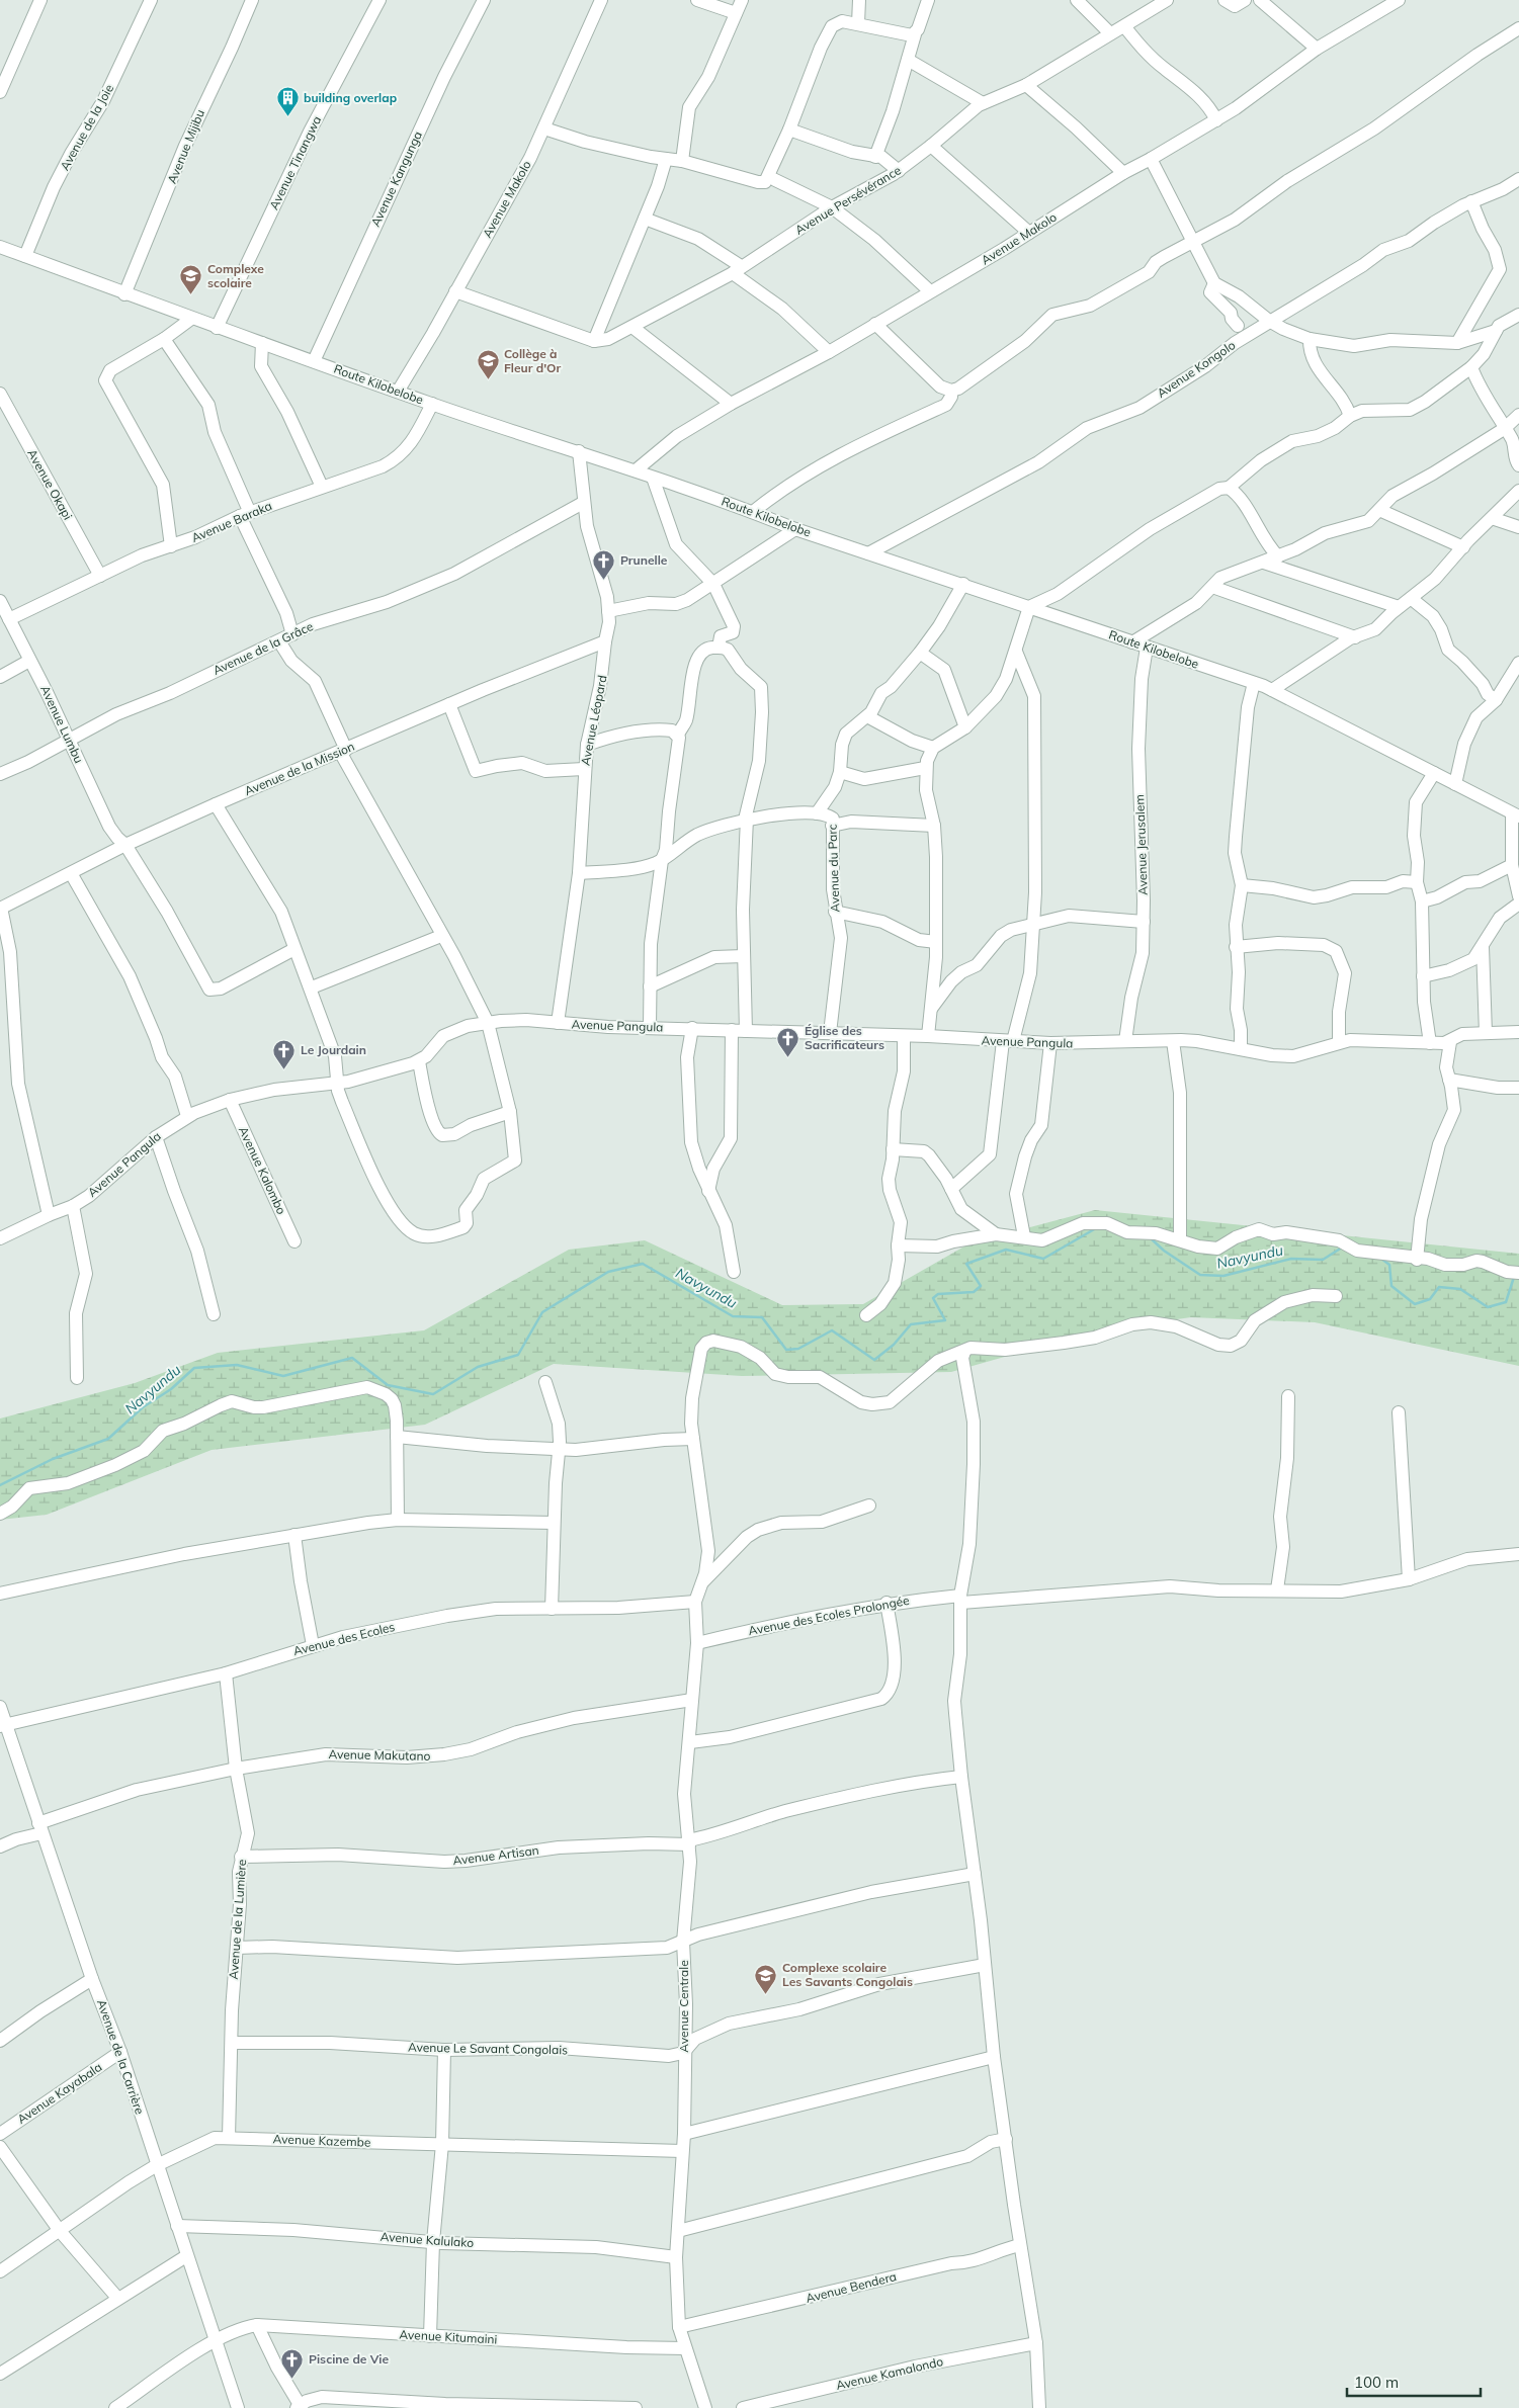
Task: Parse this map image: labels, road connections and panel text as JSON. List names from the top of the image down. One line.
{"streets":{"street":["Avenue de la Joie","Avenue Mijibu","Avenue Tinangwa","Avenue Kangunga","Avenue Makolo","Avenue Persévérance","Avenue Kongolo","Route Kilobelobe","Avenue Okapi","Avenue Baraka","Avenue de la Grâce","Avenue Léopard","Avenue Lumbu","Avenue de la Mission","Avenue Jerusalem","Avenue du Parc","Avenue Pangula","Avenue Kalombo","Avenue des Ecoles Prolongée","Avenue des Ecoles","Avenue Makutano","Avenue Artisan","Avenue de la Lumière","Avenue Centrale","Avenue Le Savant Congolais","Avenue de la Carrière","Avenue Kayabala","Avenue Kazembe","Avenue Kalulako","Avenue Bendera","Avenue Kitumaini","Avenue Kamalondo"]},"crossings":[["Avenue de la Joie","Route Kilobelobe"],["Avenue Mijibu","Route Kilobelobe"],["Avenue Tinangwa","Route Kilobelobe"],["Avenue Kangunga","Route Kilobelobe"],["Avenue Makolo","Route Kilobelobe"],["Avenue Kongolo","Route Kilobelobe"],["Route Kilobelobe","Avenue Baraka"],["Route Kilobelobe","Avenue Léopard"],["Route Kilobelobe","Avenue Jerusalem"],["Avenue Okapi","Avenue Baraka"],["Avenue Baraka","Avenue Lumbu"],["Avenue de la Grâce","Avenue Léopard"],["Avenue de la Grâce","Avenue Lumbu"],["Avenue Léopard","Avenue de la Mission"],["Avenue Léopard","Avenue du Parc"],["Avenue Léopard","Avenue Pangula"],["Avenue Lumbu","Avenue de la Mission"],["Avenue Jerusalem","Avenue Pangula"],["Avenue du Parc","Avenue Pangula"],["Avenue Pangula","Avenue Kalombo"],["Avenue des Ecoles Prolongée","Avenue Centrale"],["Avenue des Ecoles","Avenue de la Lumière"],["Avenue des Ecoles","Avenue Centrale"],["Avenue des Ecoles","Avenue de la Carrière"],["Avenue Makutano","Avenue de la Lumière"],["Avenue Makutano","Avenue Centrale"],["Avenue Makutano","Avenue de la Carrière"],["Avenue Artisan","Avenue de la Lumière"],["Avenue Artisan","Avenue Centrale"],["Avenue de la Lumière","Avenue Le Savant Congolais"],["Avenue de la Lumière","Avenue Kazembe"],["Avenue Centrale","Avenue Le Savant Congolais"],["Avenue Centrale","Avenue Kazembe"],["Avenue Centrale","Avenue Kalulako"],["Avenue Centrale","Avenue Bendera"],["Avenue Centrale","Avenue Kitumaini"],["Avenue de la Carrière","Avenue Kayabala"],["Avenue de la Carrière","Avenue Kazembe"],["Avenue de la Carrière","Avenue Kalulako"],["Avenue de la Carrière","Avenue Kitumaini"]],"water":["Navyundu"],"places":{"building":["building overlap"],"school or university":["Complexe scolaire","Collège à Fleur d'Or","Complexe scolaire Les Savants Congolais"],"church":["Prunelle","Église des Sacrificateurs","Le Jourdain","Piscine de Vie"]},"scale_bar":"100 m"}
